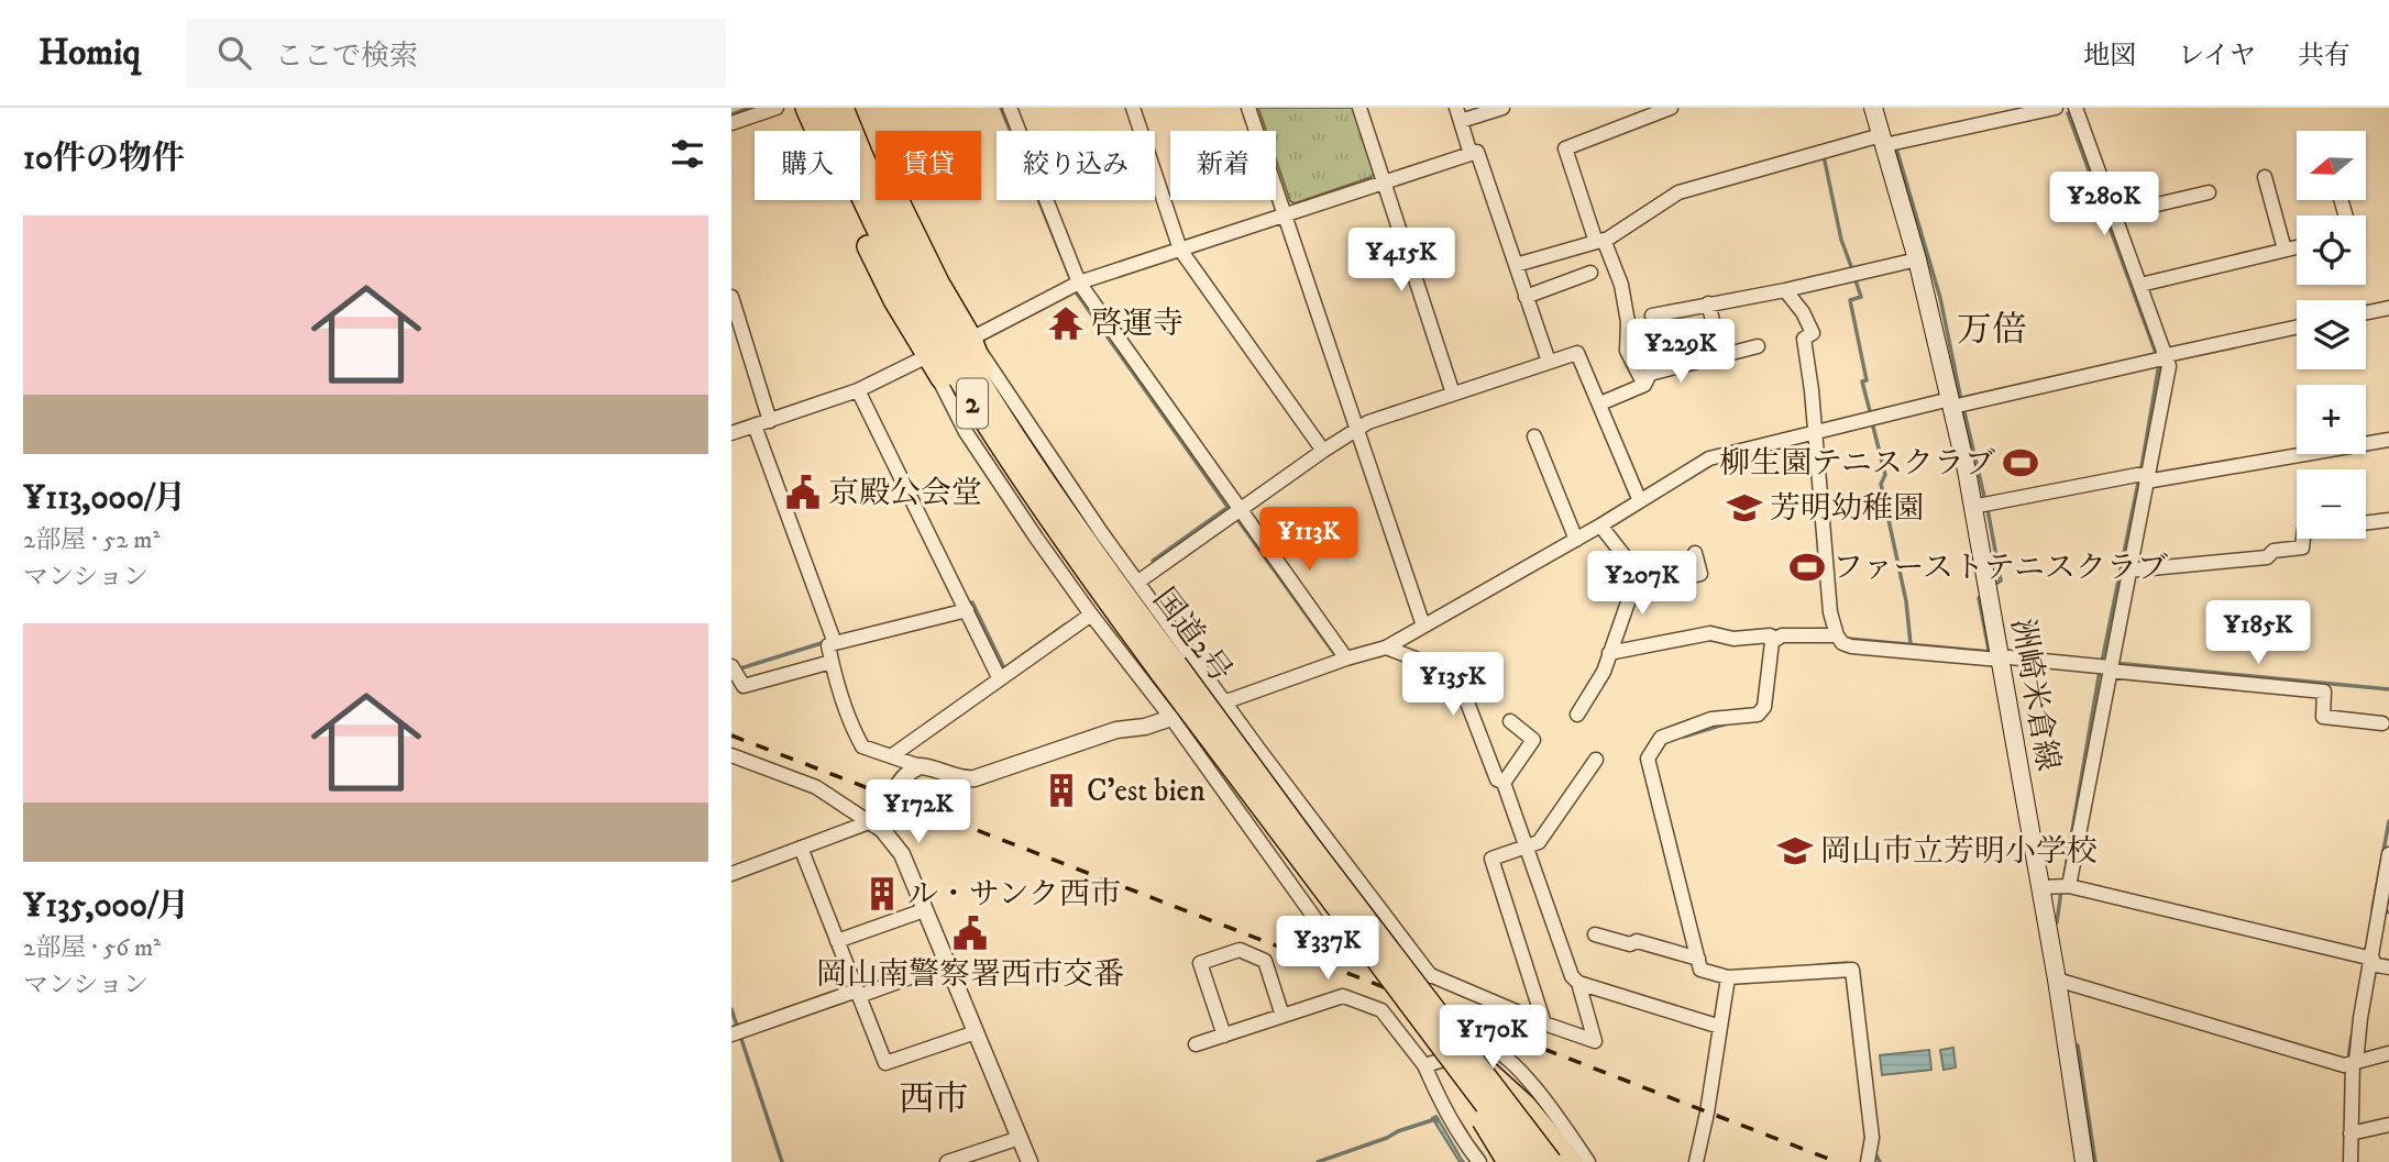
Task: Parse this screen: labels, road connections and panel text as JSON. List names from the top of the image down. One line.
{"streets":{"highway":["2","国道2号"],"main road":["洲崎米倉線"]},"districts":["万倍","西市"],"places":{"temple":["啓運寺"],"sports":["柳生園テニスクラブ","ファーストテニスクラブ"],"public building":["京殿公会堂","岡山南警察署西市交番"],"school or university":["芳明幼稚園","岡山市立芳明小学校"],"building":["C'est bien","ル・サンク西市"]},"north":"left","page":{"header":"Homiq","search":"ここで検索","nav":["地図","レイヤ","共有"],"heading":"10件の物件","map_buttons":["+","−"],"chip":["購入","賃貸","絞り込み","新着"],"price":["¥280K","¥415K","¥229K","¥113K","¥207K","¥185K","¥135K","¥172K","¥337K","¥170K"],"list":[{"name":"¥113,000/月","note":"2部屋 · 52 m² · マンション"},{"name":"¥135,000/月","note":"2部屋 · 56 m² · マンション"}]}}
